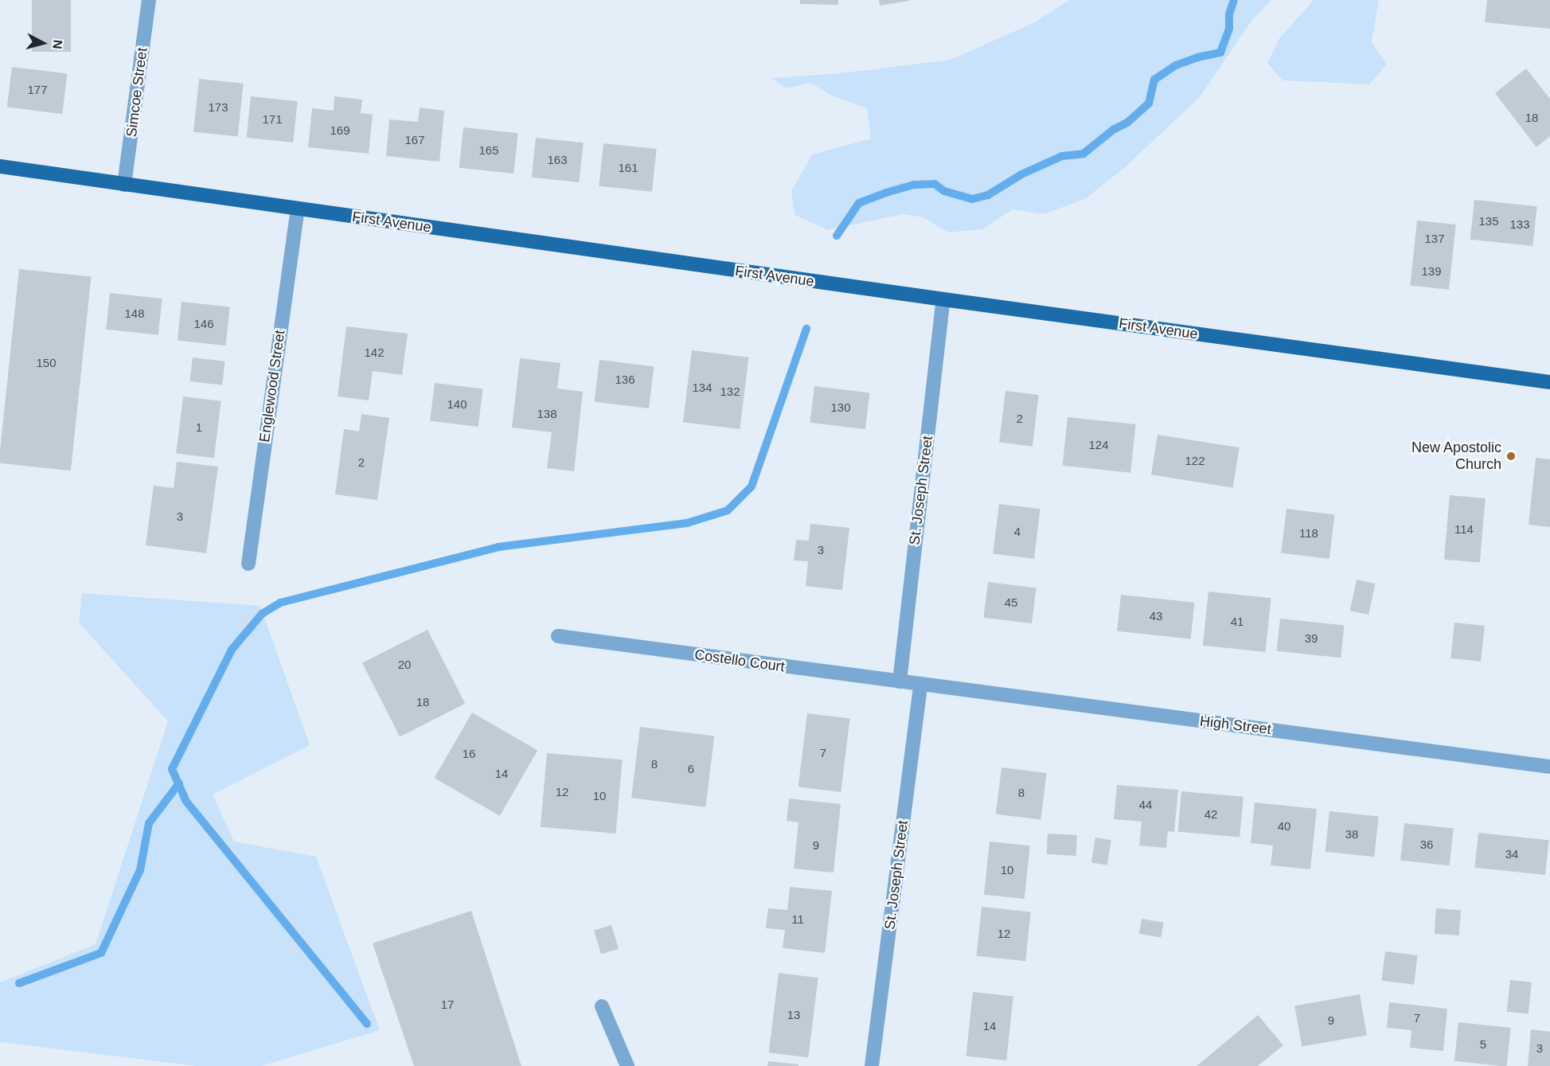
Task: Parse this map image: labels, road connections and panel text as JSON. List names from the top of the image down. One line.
{"streets":{"main road":["First Avenue"],"street":["Simcoe Street","Englewood Street","St. Joseph Street","Costello Court","High Street"]},"crossings":[["Simcoe Street","First Avenue"],["First Avenue","Englewood Street"],["First Avenue","St. Joseph Street"],["St. Joseph Street","Costello Court"],["St. Joseph Street","High Street"],["Costello Court","High Street"]],"places":["New Apostolic Church"],"house_numbers":["177","173","18","171","169","167","165","163","161","135","133","137","139","148","146","142","150","136","134","132","140","130","138","2","1","124","122","2","3","114","4","118","3","45","43","41","39","20","18","7","16","8","6","14","12","8","10","44","42","40","38","36","9","34","10","11","12","17","13","7","9","14","5","3"],"north":"right"}
